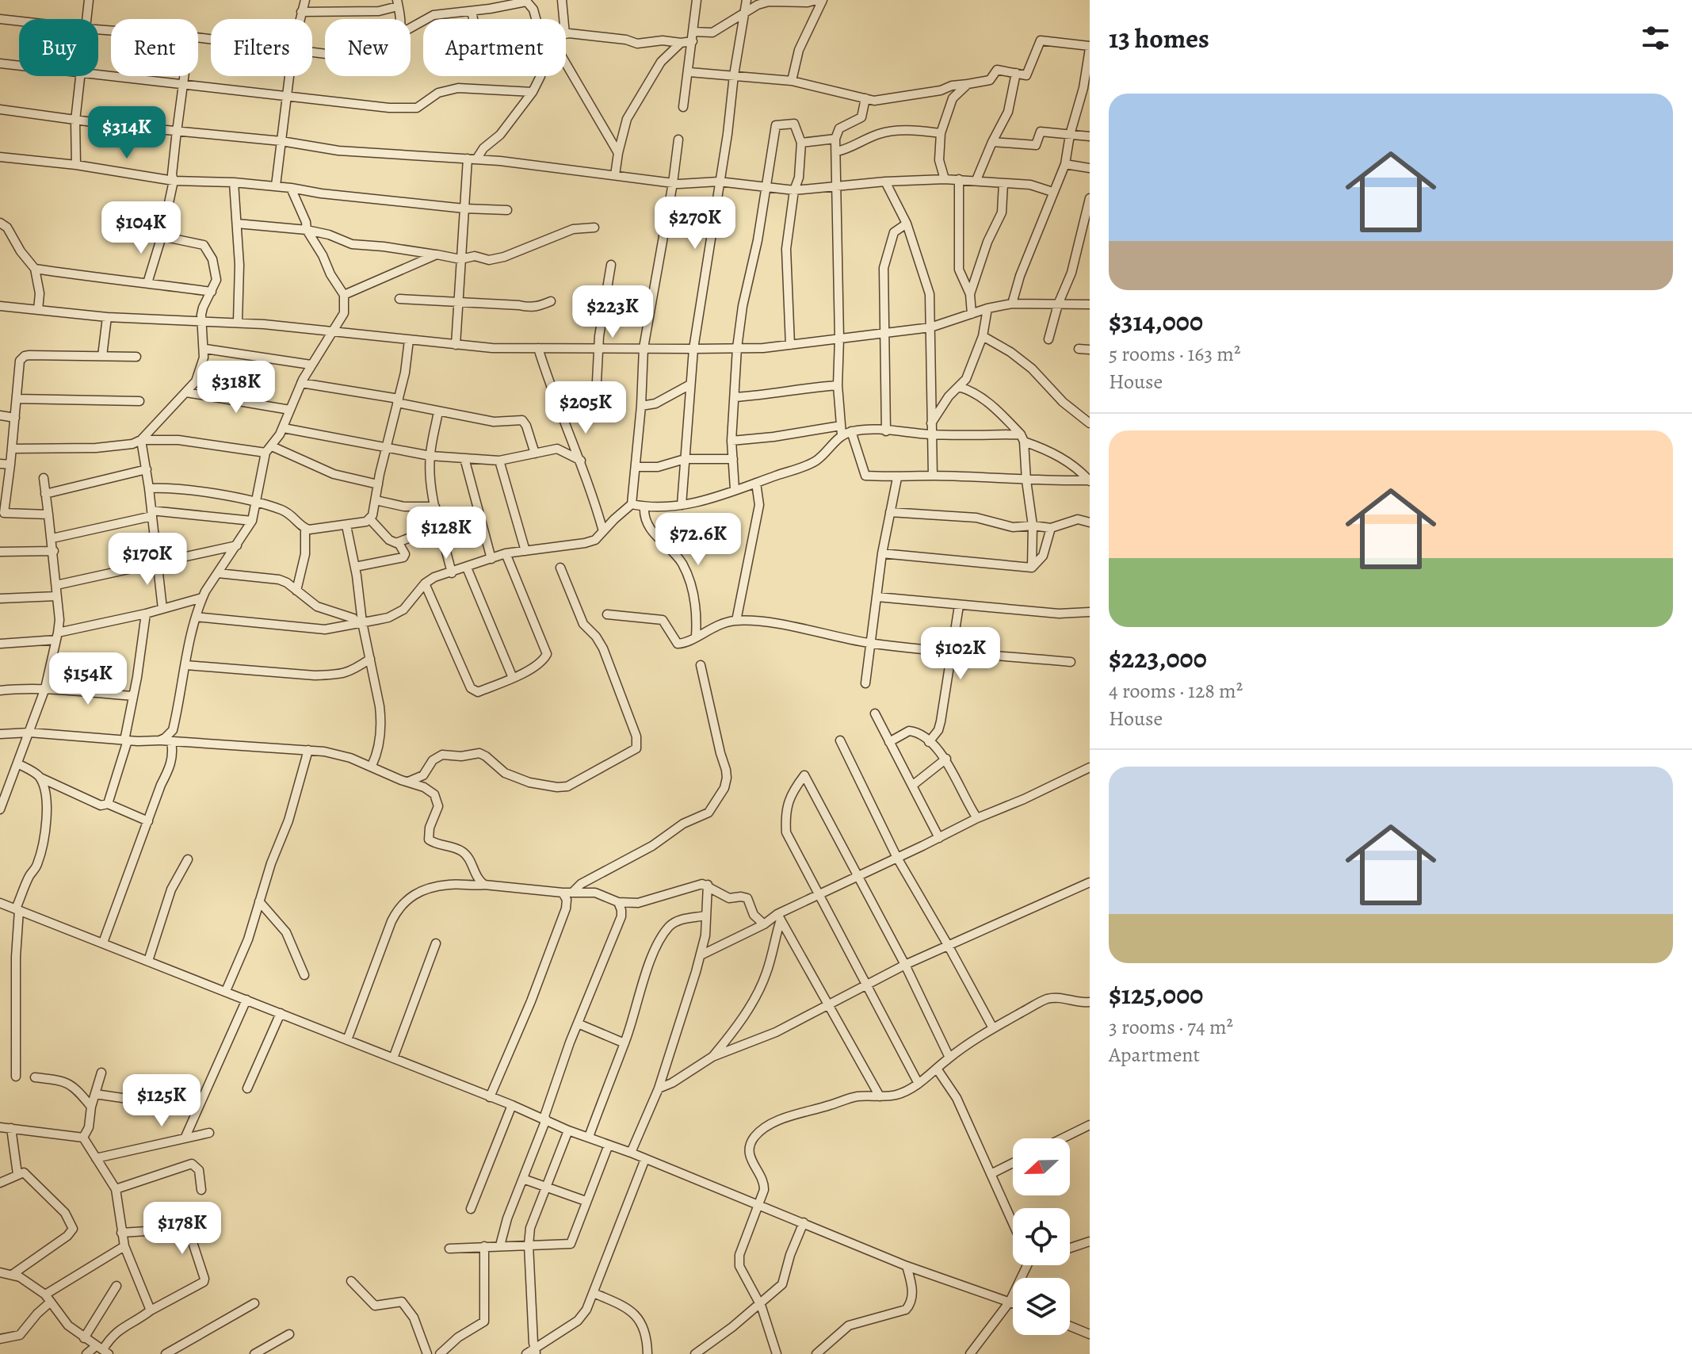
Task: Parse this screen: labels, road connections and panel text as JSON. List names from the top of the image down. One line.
{"north":"left","page":{"heading":"13 homes","chip":["Buy","Rent","Filters","New","Apartment"],"list":[{"name":"$314,000","note":"5 rooms · 163 m² · House"},{"name":"$223,000","note":"4 rooms · 128 m² · House"},{"name":"$125,000","note":"3 rooms · 74 m² · Apartment"}],"price":["$314K","$270K","$104K","$223K","$318K","$205K","$128K","$72.6K","$170K","$102K","$154K","$125K","$178K"]}}
